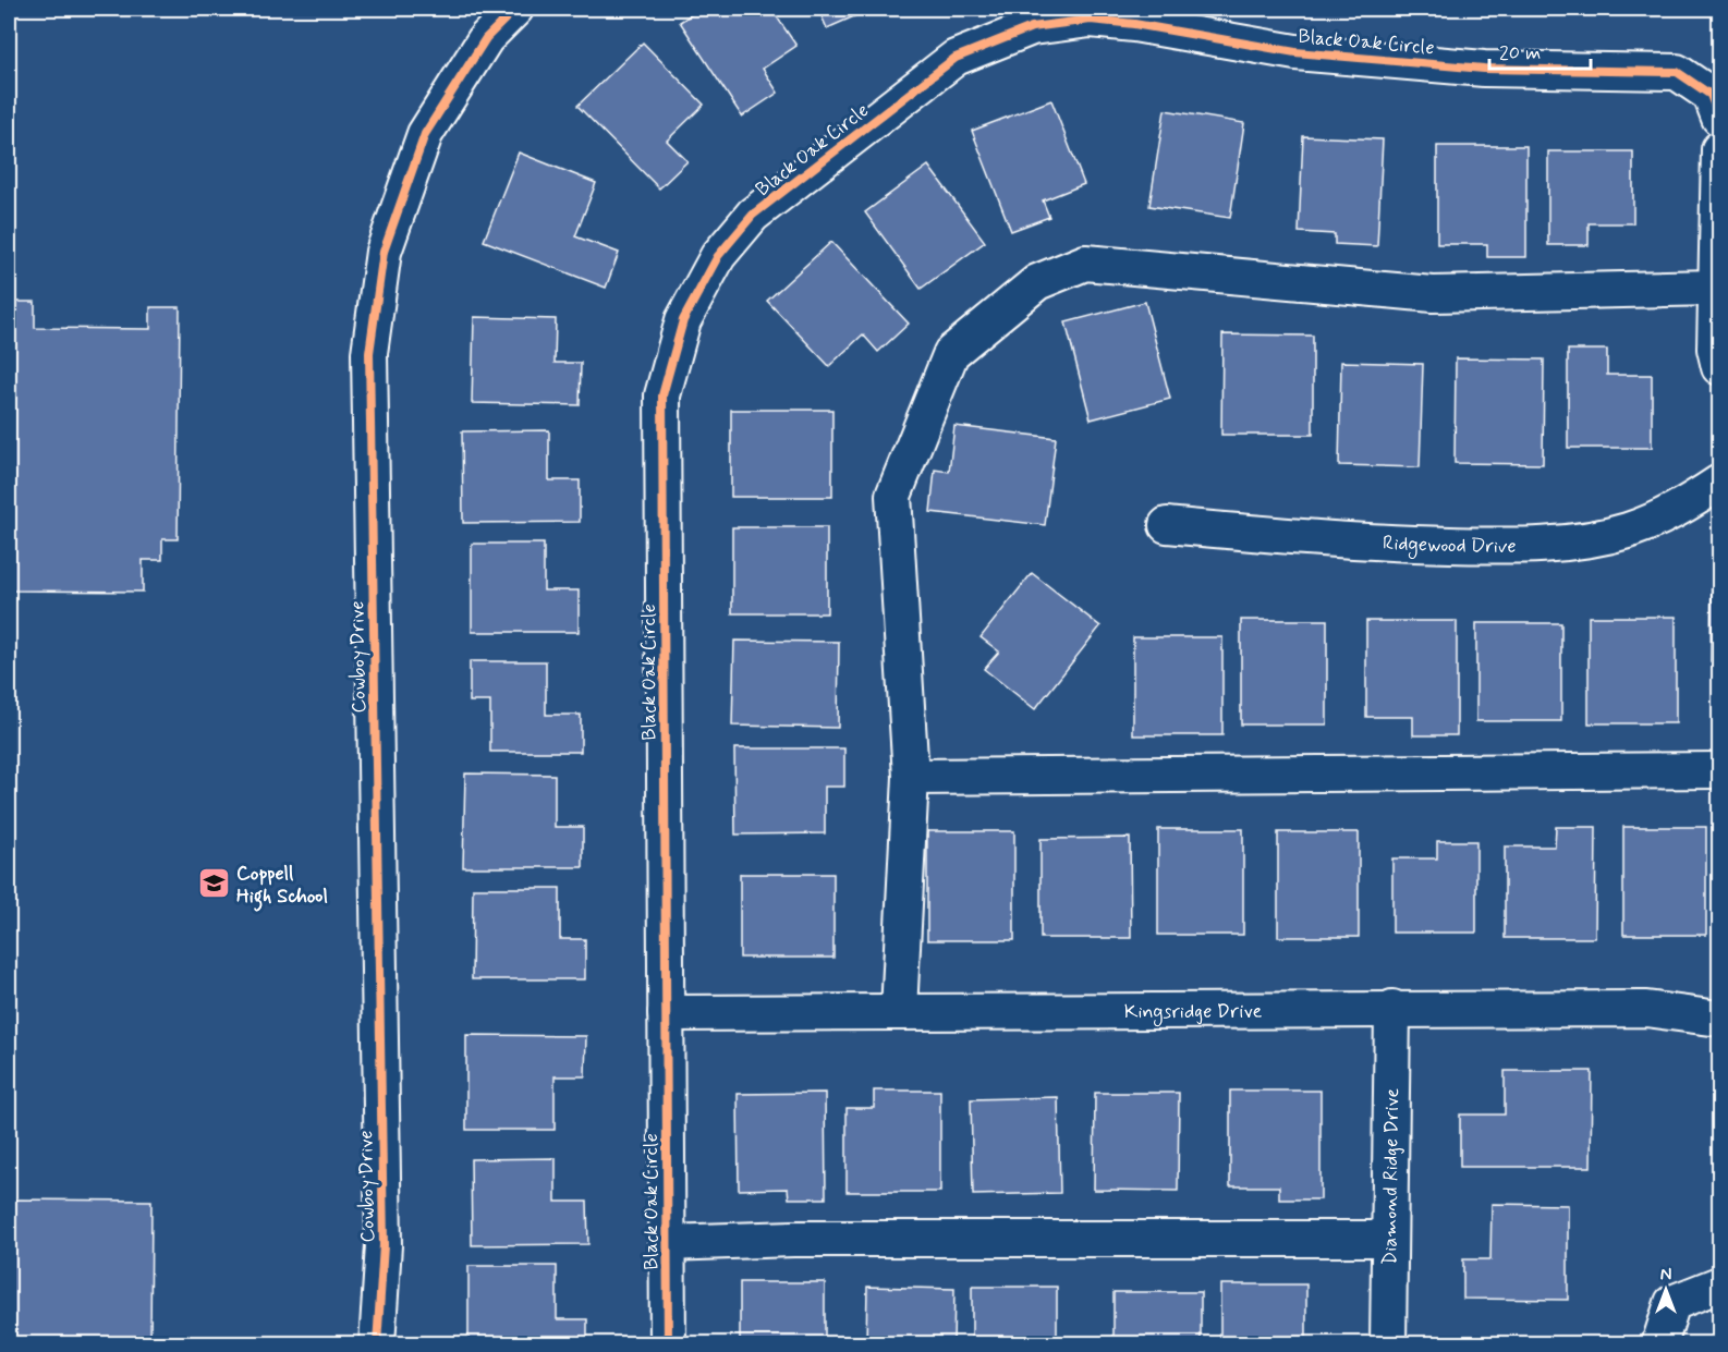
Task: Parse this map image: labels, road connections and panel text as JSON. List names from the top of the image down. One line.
{"streets":{"street":["Black Oak Circle","Ridgewood Drive","Cowboy Drive","Kingsridge Drive","Diamond Ridge Drive"]},"crossings":[["Black Oak Circle","Kingsridge Drive"],["Kingsridge Drive","Diamond Ridge Drive"]],"places":{"school or university":["Coppell High School"]},"scale_bar":"20 m","north":"top"}
